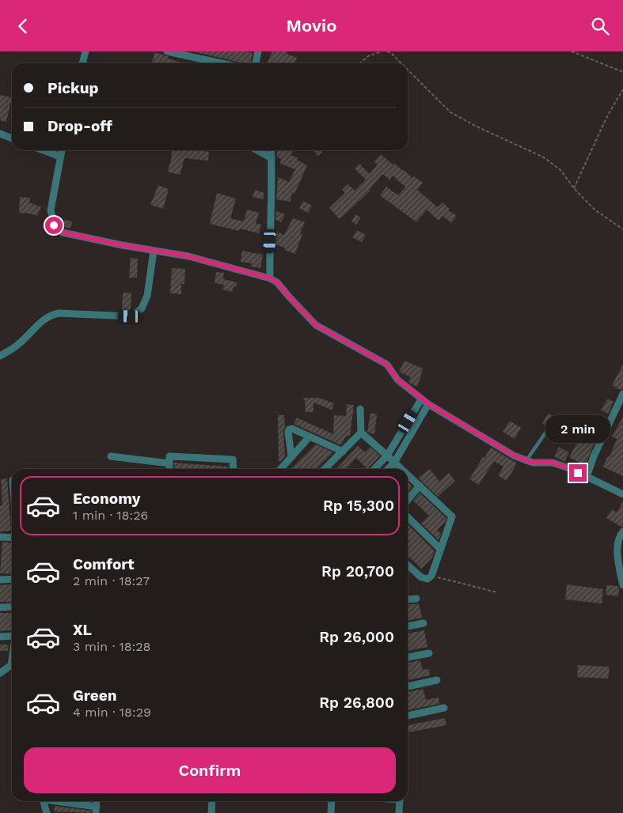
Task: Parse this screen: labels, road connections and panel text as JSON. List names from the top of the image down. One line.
{"page":{"header":"Movio","banner":["Pickup","Drop-off"],"bubble":"2 min","list":[{"name":"Economy","note":"1 min · 18:26","value":"Rp 15,300"},{"name":"Comfort","note":"2 min · 18:27","value":"Rp 20,700"},{"name":"XL","note":"3 min · 18:28","value":"Rp 26,000"},{"name":"Green","note":"4 min · 18:29","value":"Rp 26,800"}],"buttons":"Confirm"}}
